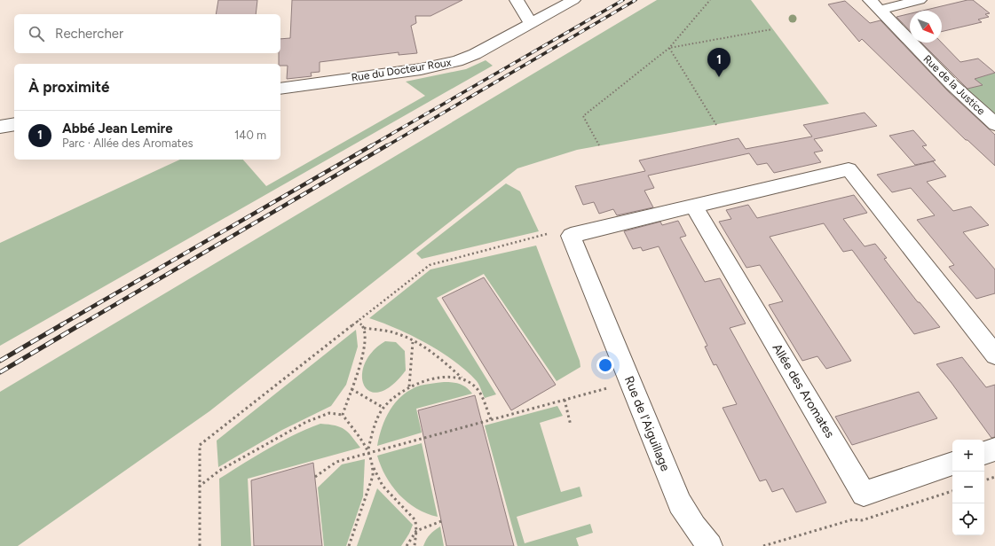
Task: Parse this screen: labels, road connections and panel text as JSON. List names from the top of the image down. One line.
{"streets":{"street":["Rue du Docteur Roux","Rue de la Justice","Allée des Aromates","Rue de l'Aiguillage"]},"crossings":[["Allée des Aromates","Rue de l'Aiguillage"]],"north":"bottom right","page":{"search":"Rechercher","pins":"1","heading":"À proximité","list":[{"mark":"1","name":"Abbé Jean Lemire","note":"Parc · Allée des Aromates","value":"140 m"}],"map_buttons":["+","−"]}}
